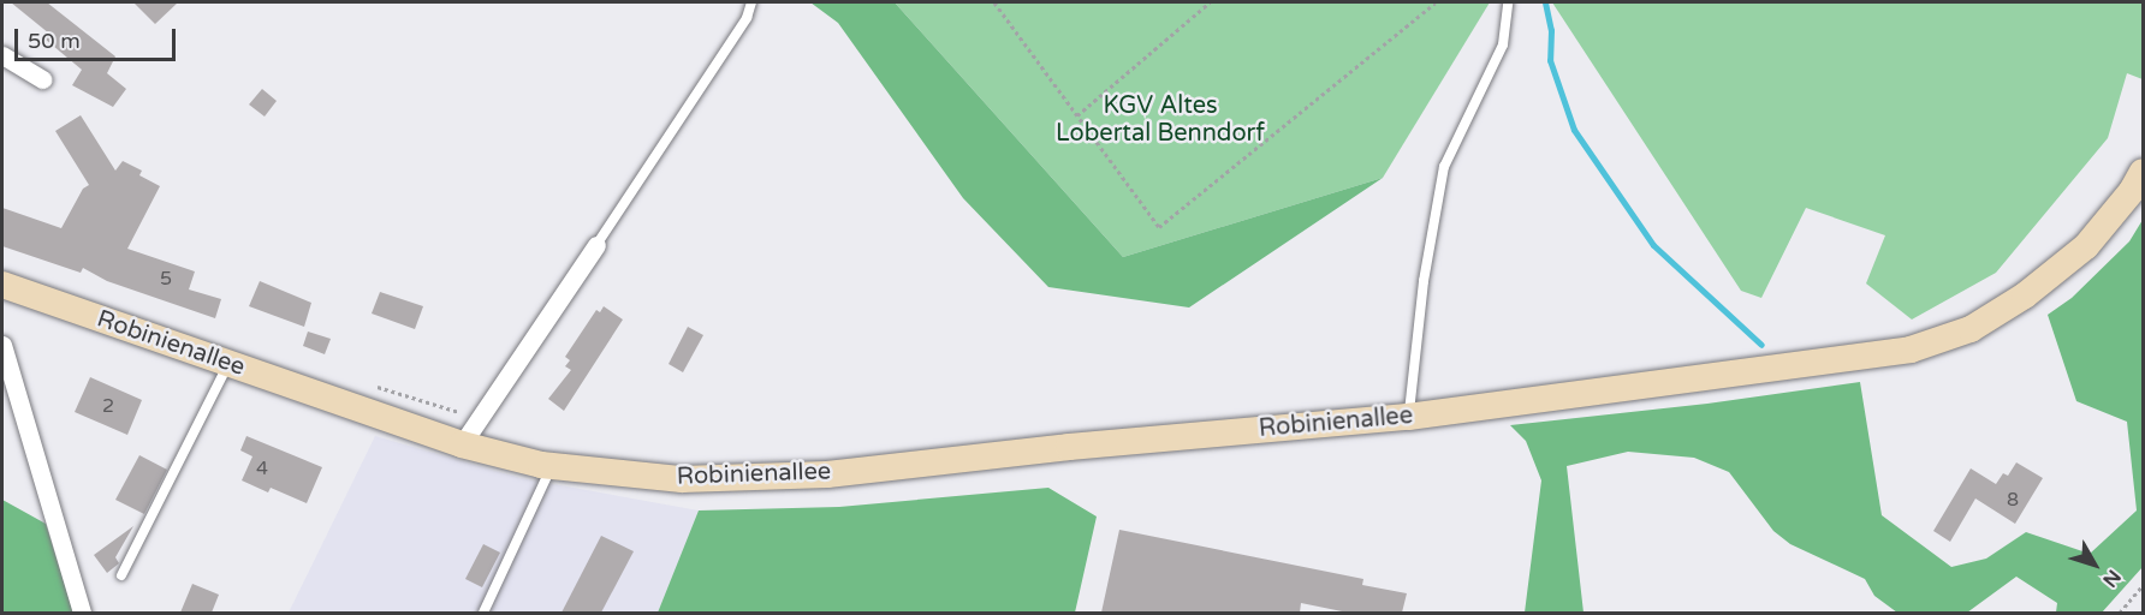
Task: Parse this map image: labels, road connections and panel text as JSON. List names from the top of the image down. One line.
{"streets":{"street":["Robinienallee"]},"parks":["KGV Altes Lobertal Benndorf"],"house_numbers":["5","2","4","8"],"scale_bar":"50 m","north":"bottom right"}
